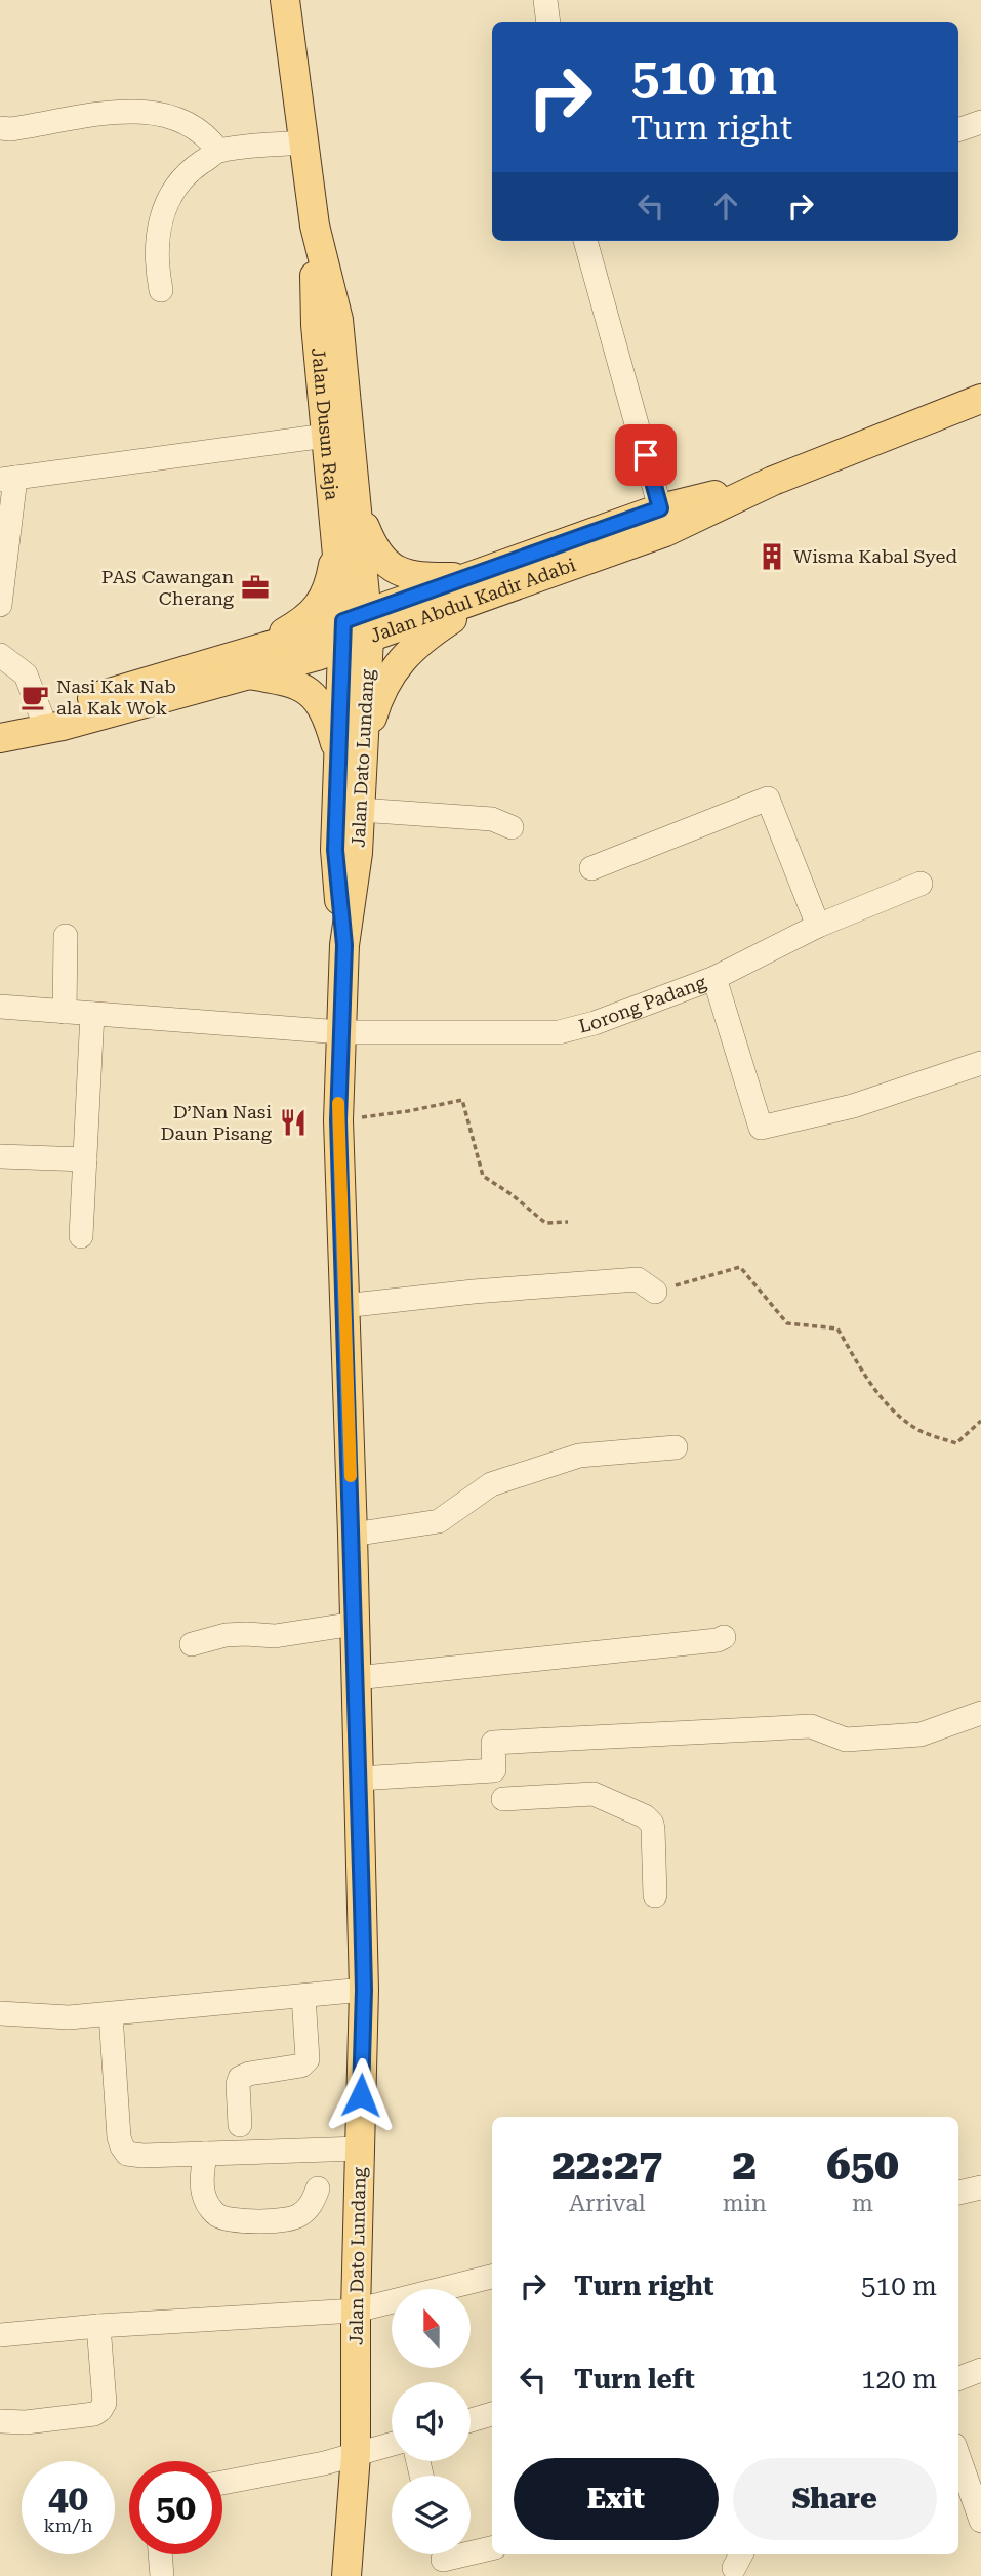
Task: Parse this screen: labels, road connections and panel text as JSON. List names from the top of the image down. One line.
{"streets":{"main road":["Jalan Dusun Raja","Jalan Abdul Kadir Adabi","Jalan Dato Lundang"],"street":["Lorong Padang"]},"crossings":[["Jalan Dusun Raja","Jalan Abdul Kadir Adabi"],["Jalan Dusun Raja","Jalan Dato Lundang"],["Jalan Abdul Kadir Adabi","Jalan Dato Lundang"],["Jalan Dato Lundang","Lorong Padang"]],"places":{"building":["Wisma Kabal Syed"],"office":["PAS Cawangan Cherang"],"cafe":["Nasi Kak Nab ala Kak Wok"],"restaurant":["D’Nan Nasi Daun Pisang"]},"north":"top","page":{"turn":["510 m","Turn right"],"eta":["22:27","Arrival","2","min","650","m"],"list":[{"name":"Turn right","value":"510 m"},{"name":"Turn left","value":"120 m"}],"buttons":["Exit","Share"],"speed":"40 km/h","limit":"50"}}
